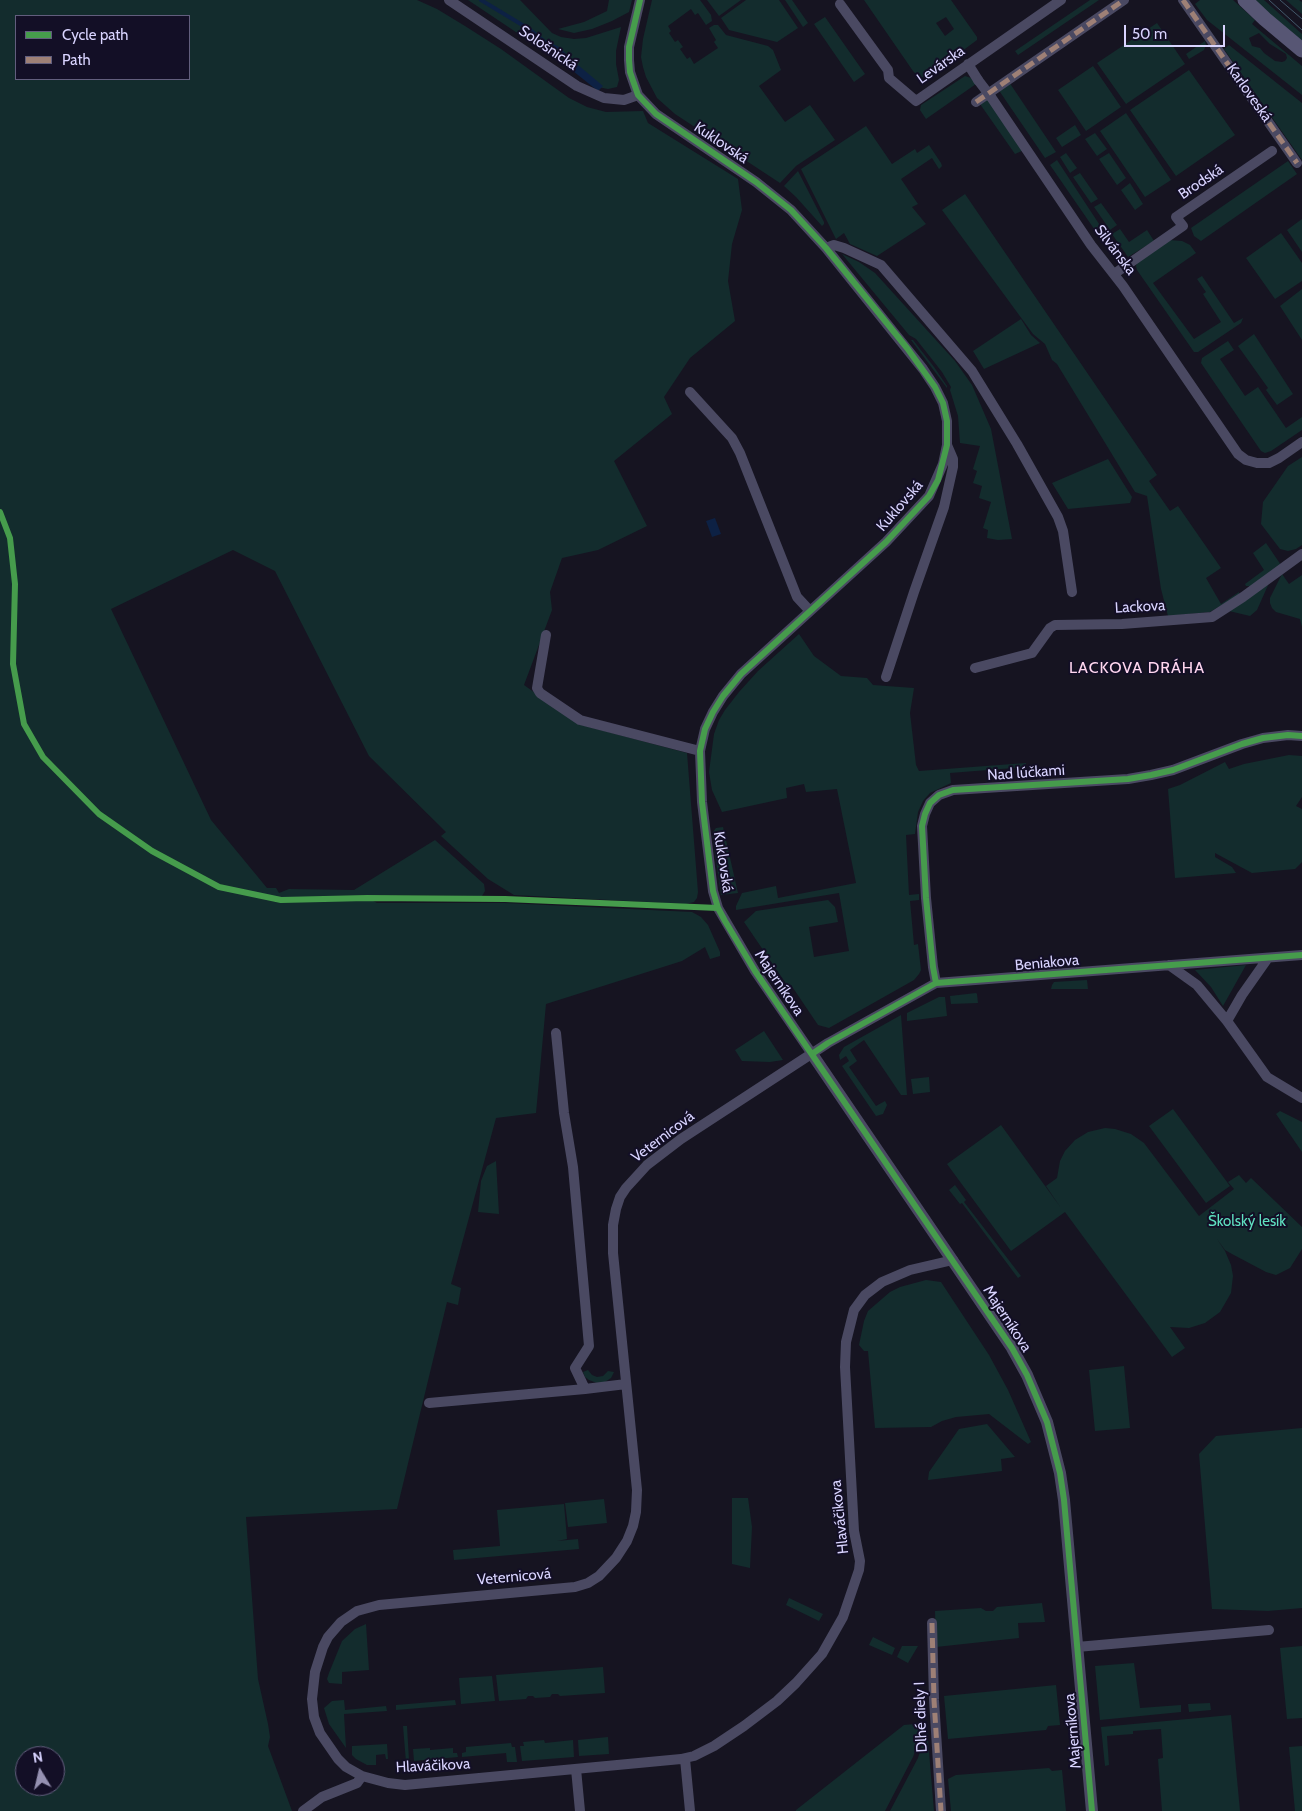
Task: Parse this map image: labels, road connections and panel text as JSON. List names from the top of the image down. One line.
{"streets":{"street":["Sološnická","Levárska","Karloveská","Kuklovská","Brodská","Silvánska","Lackova","Nad lúčkami","Beniakova","Majerníkova","Veternicová","Hlaváčikova","Dlhé diely I"]},"crossings":[["Sološnická","Kuklovská"],["Levárska","Silvánska"],["Kuklovská","Majerníkova"],["Brodská","Silvánska"],["Nad lúčkami","Beniakova"],["Beniakova","Majerníkova"],["Beniakova","Veternicová"],["Majerníkova","Veternicová"],["Majerníkova","Hlaváčikova"],["Veternicová","Hlaváčikova"]],"districts":["LACKOVA DRÁHA"],"parks":["Školský lesík"],"legend":["Cycle path","Path"],"scale_bar":"50 m","north":"top"}
